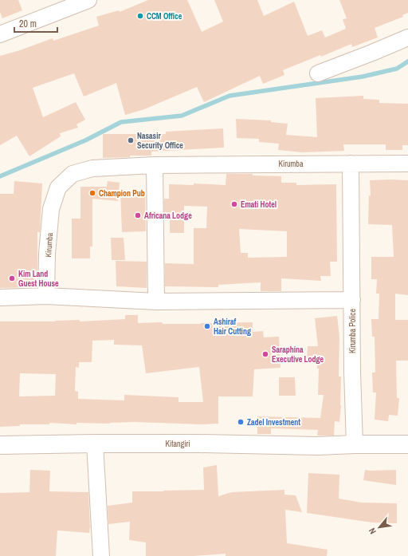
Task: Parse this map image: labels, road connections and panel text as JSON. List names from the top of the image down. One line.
{"streets":{"street":["Kirumba","Kirumba Police","Kitangiri"]},"crossings":[["Kirumba","Kirumba Police"],["Kirumba Police","Kitangiri"]],"places":["CCM Office","Nasasir Security Office","Champion Pub","Emati Hotel","Africana Lodge","Kim Land Guest House","Ashiraf Hair Cutting","Saraphina Executive Lodge","Zadel Investment"],"scale_bar":"20 m","north":"bottom left"}
